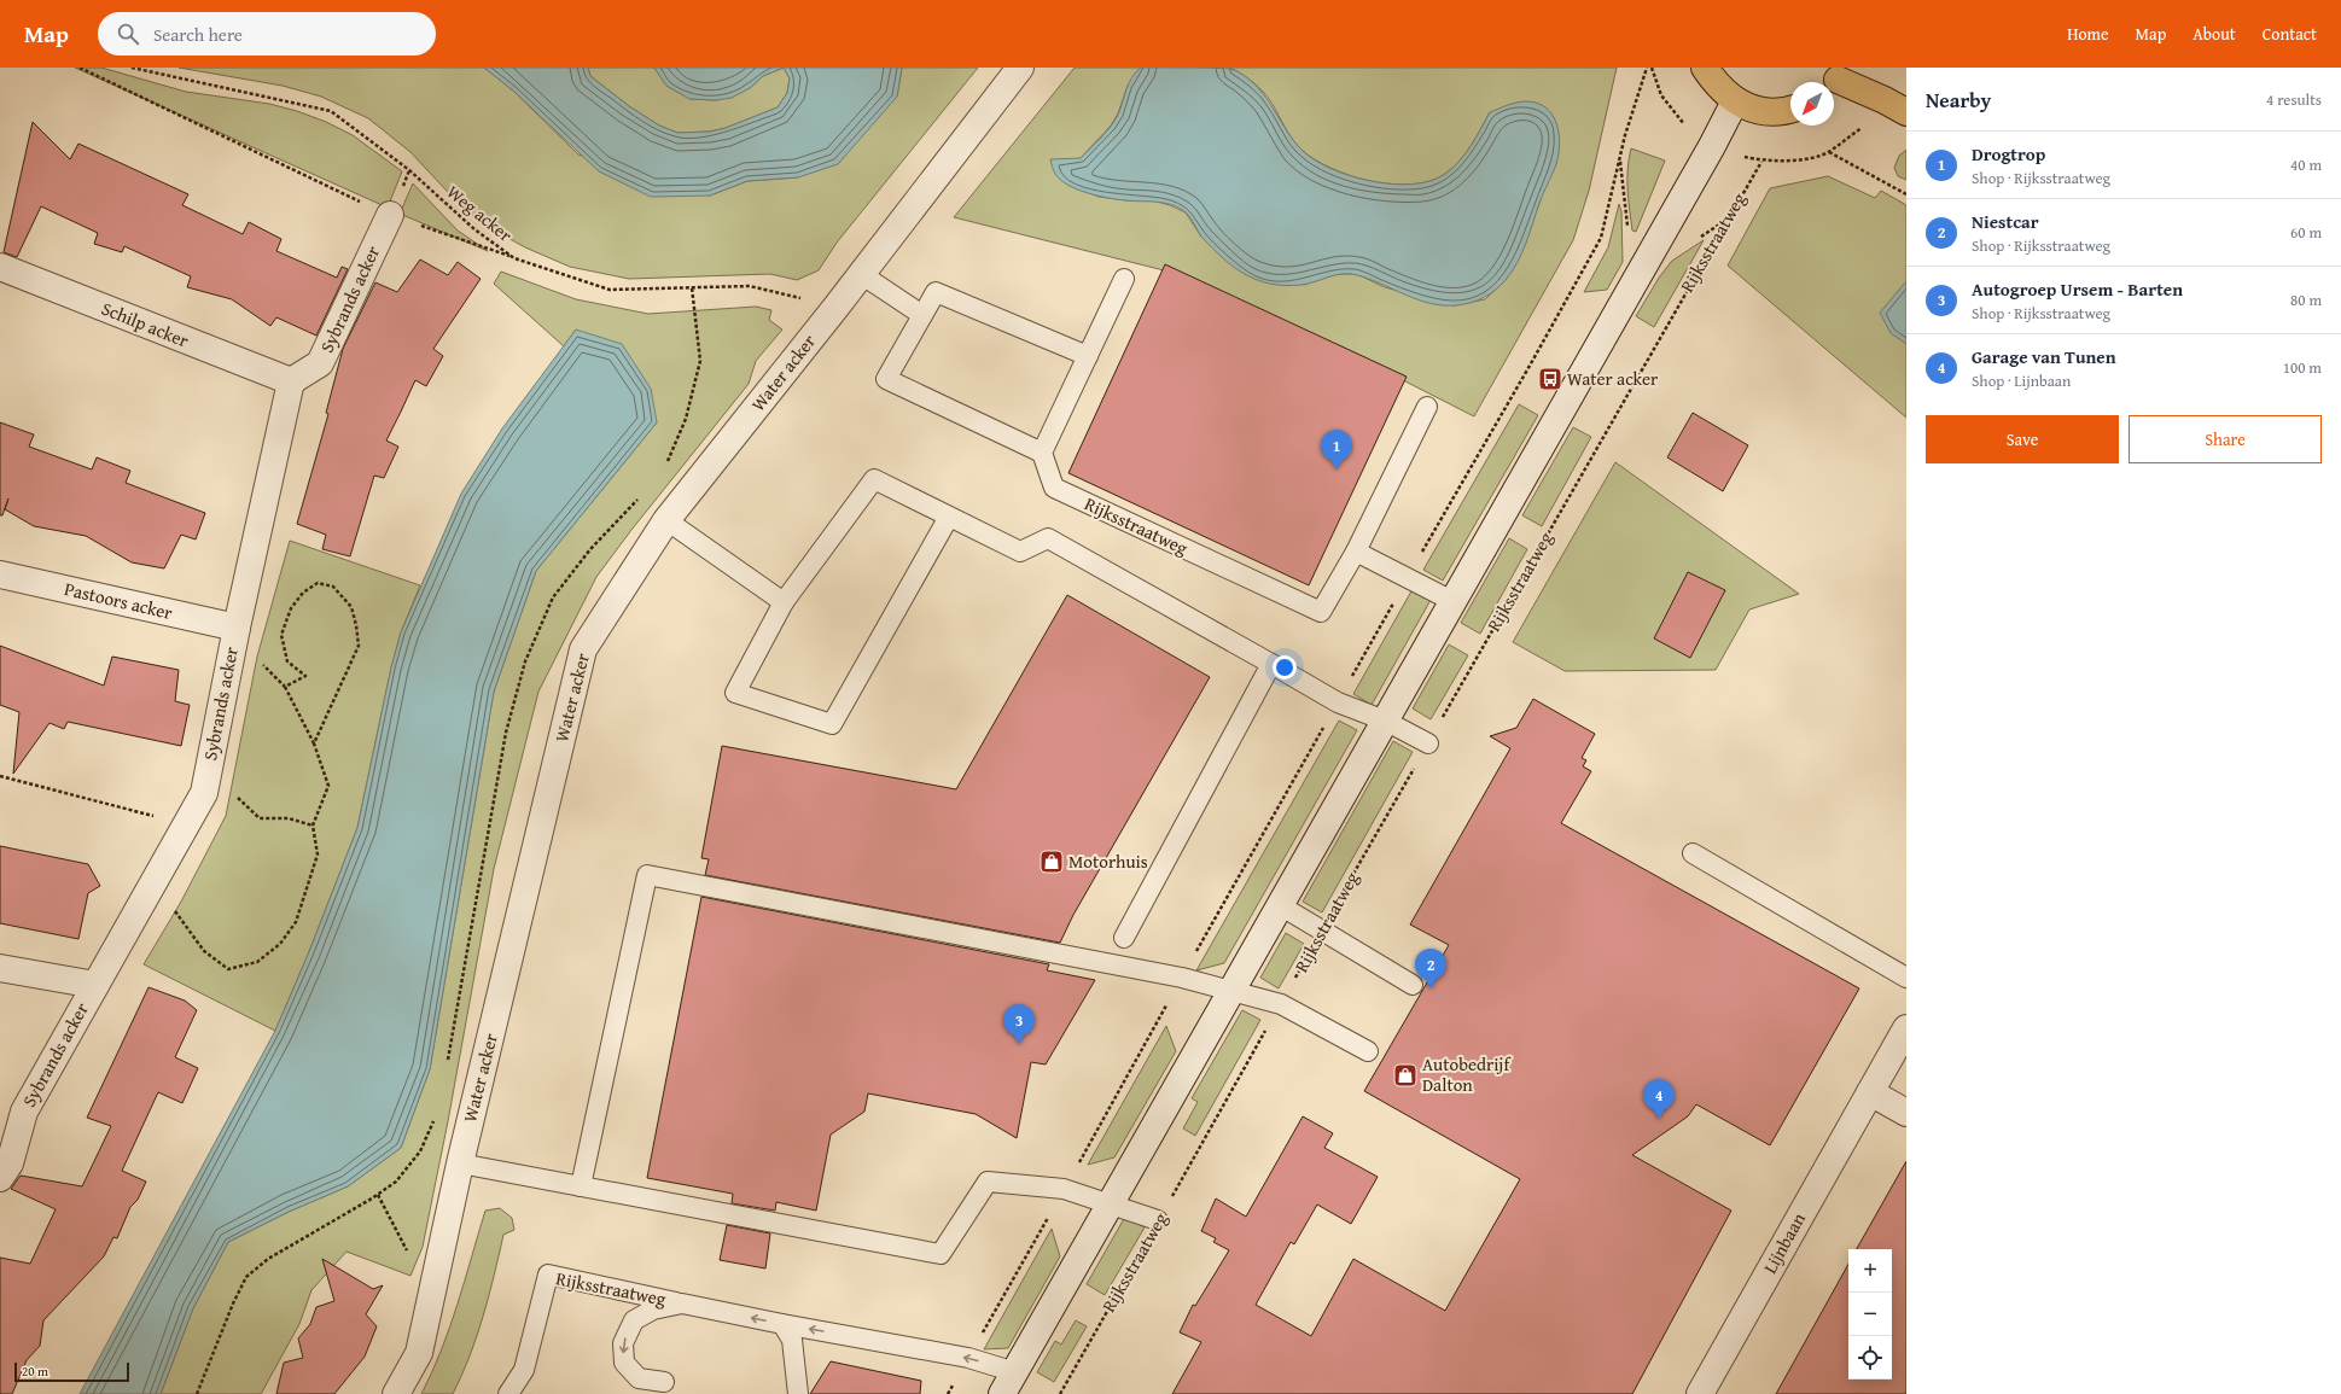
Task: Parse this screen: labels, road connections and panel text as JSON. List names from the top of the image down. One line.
{"streets":{"street":["Rijksstraatweg","Sybrands acker","Schilp acker","Water acker","Pastoors acker","Lijnbaan"],"path":["Weg acker"]},"crossings":[["Weg acker","Water acker"],["Sybrands acker","Schilp acker"],["Sybrands acker","Pastoors acker"]],"places":{"bus stop":["Water acker"],"shop":["Motorhuis","Autobedrijf Dalton"]},"scale_bar":"20 m","north":"bottom left","page":{"header":"Map","search":"Search here","nav":["Home","Map","About","Contact"],"heading":["Nearby","4 results"],"list":[{"mark":"1","name":"Drogtrop","note":"Shop · Rijksstraatweg","value":"40 m"},{"mark":"2","name":"Niestcar","note":"Shop · Rijksstraatweg","value":"60 m"},{"mark":"3","name":"Autogroep Ursem - Barten","note":"Shop · Rijksstraatweg","value":"80 m"},{"mark":"4","name":"Garage van Tunen","note":"Shop · Lijnbaan","value":"100 m"}],"buttons":["Save","Share"],"pins":["1","2","3","4"],"map_buttons":["+","−"],"scale":"20 m"}}
